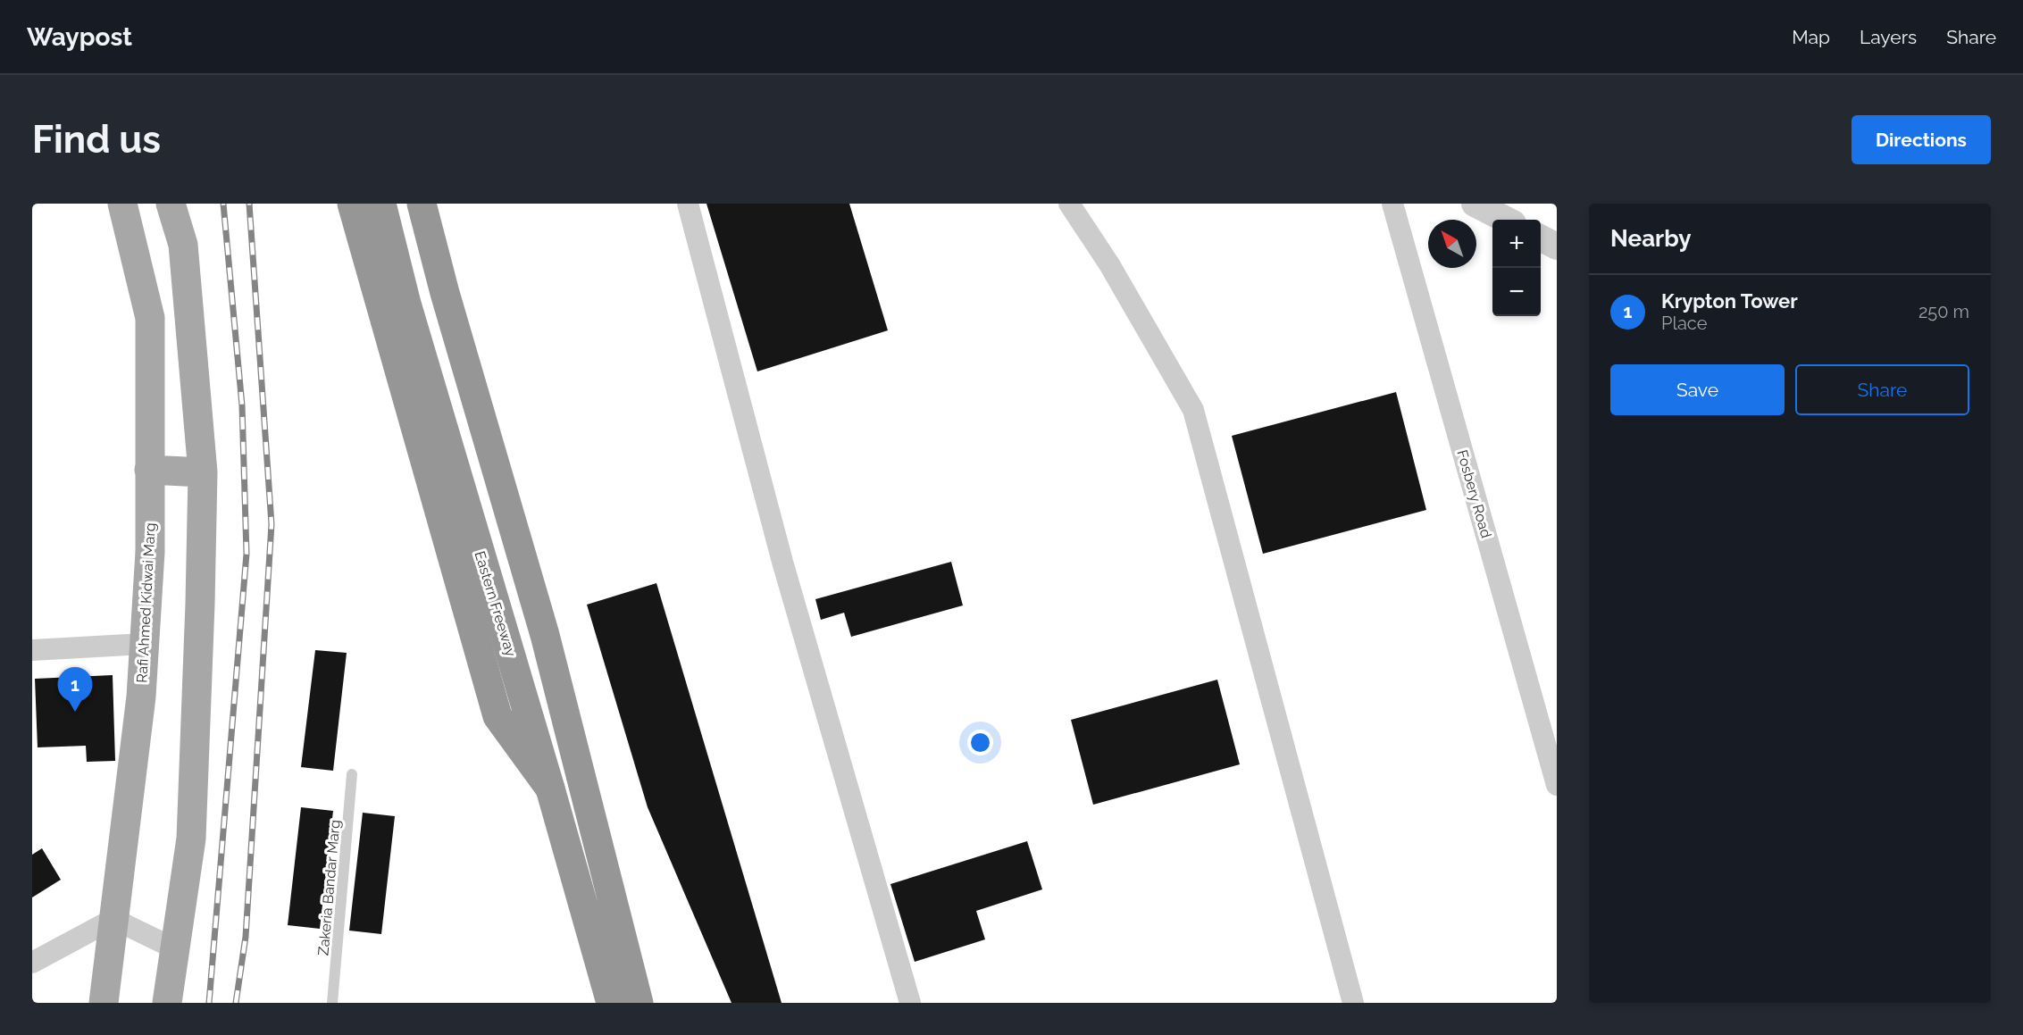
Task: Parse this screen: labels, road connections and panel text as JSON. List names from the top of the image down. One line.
{"streets":{"highway":["Eastern Freeway"],"main road":["Rafi Ahmed Kidwai Marg"],"street":["Fosbery Road"],"lane":["Zakeria Bandar Marg"]},"north":"top left","page":{"header":"Waypost","nav":["Map","Layers","Share"],"buttons":["Directions",["Save","Share"]],"title":"Find us","heading":"Nearby","map_buttons":["+","−"],"list":[{"mark":"1","name":"Krypton Tower","note":"Place","value":"250 m"}],"pins":"1"}}
